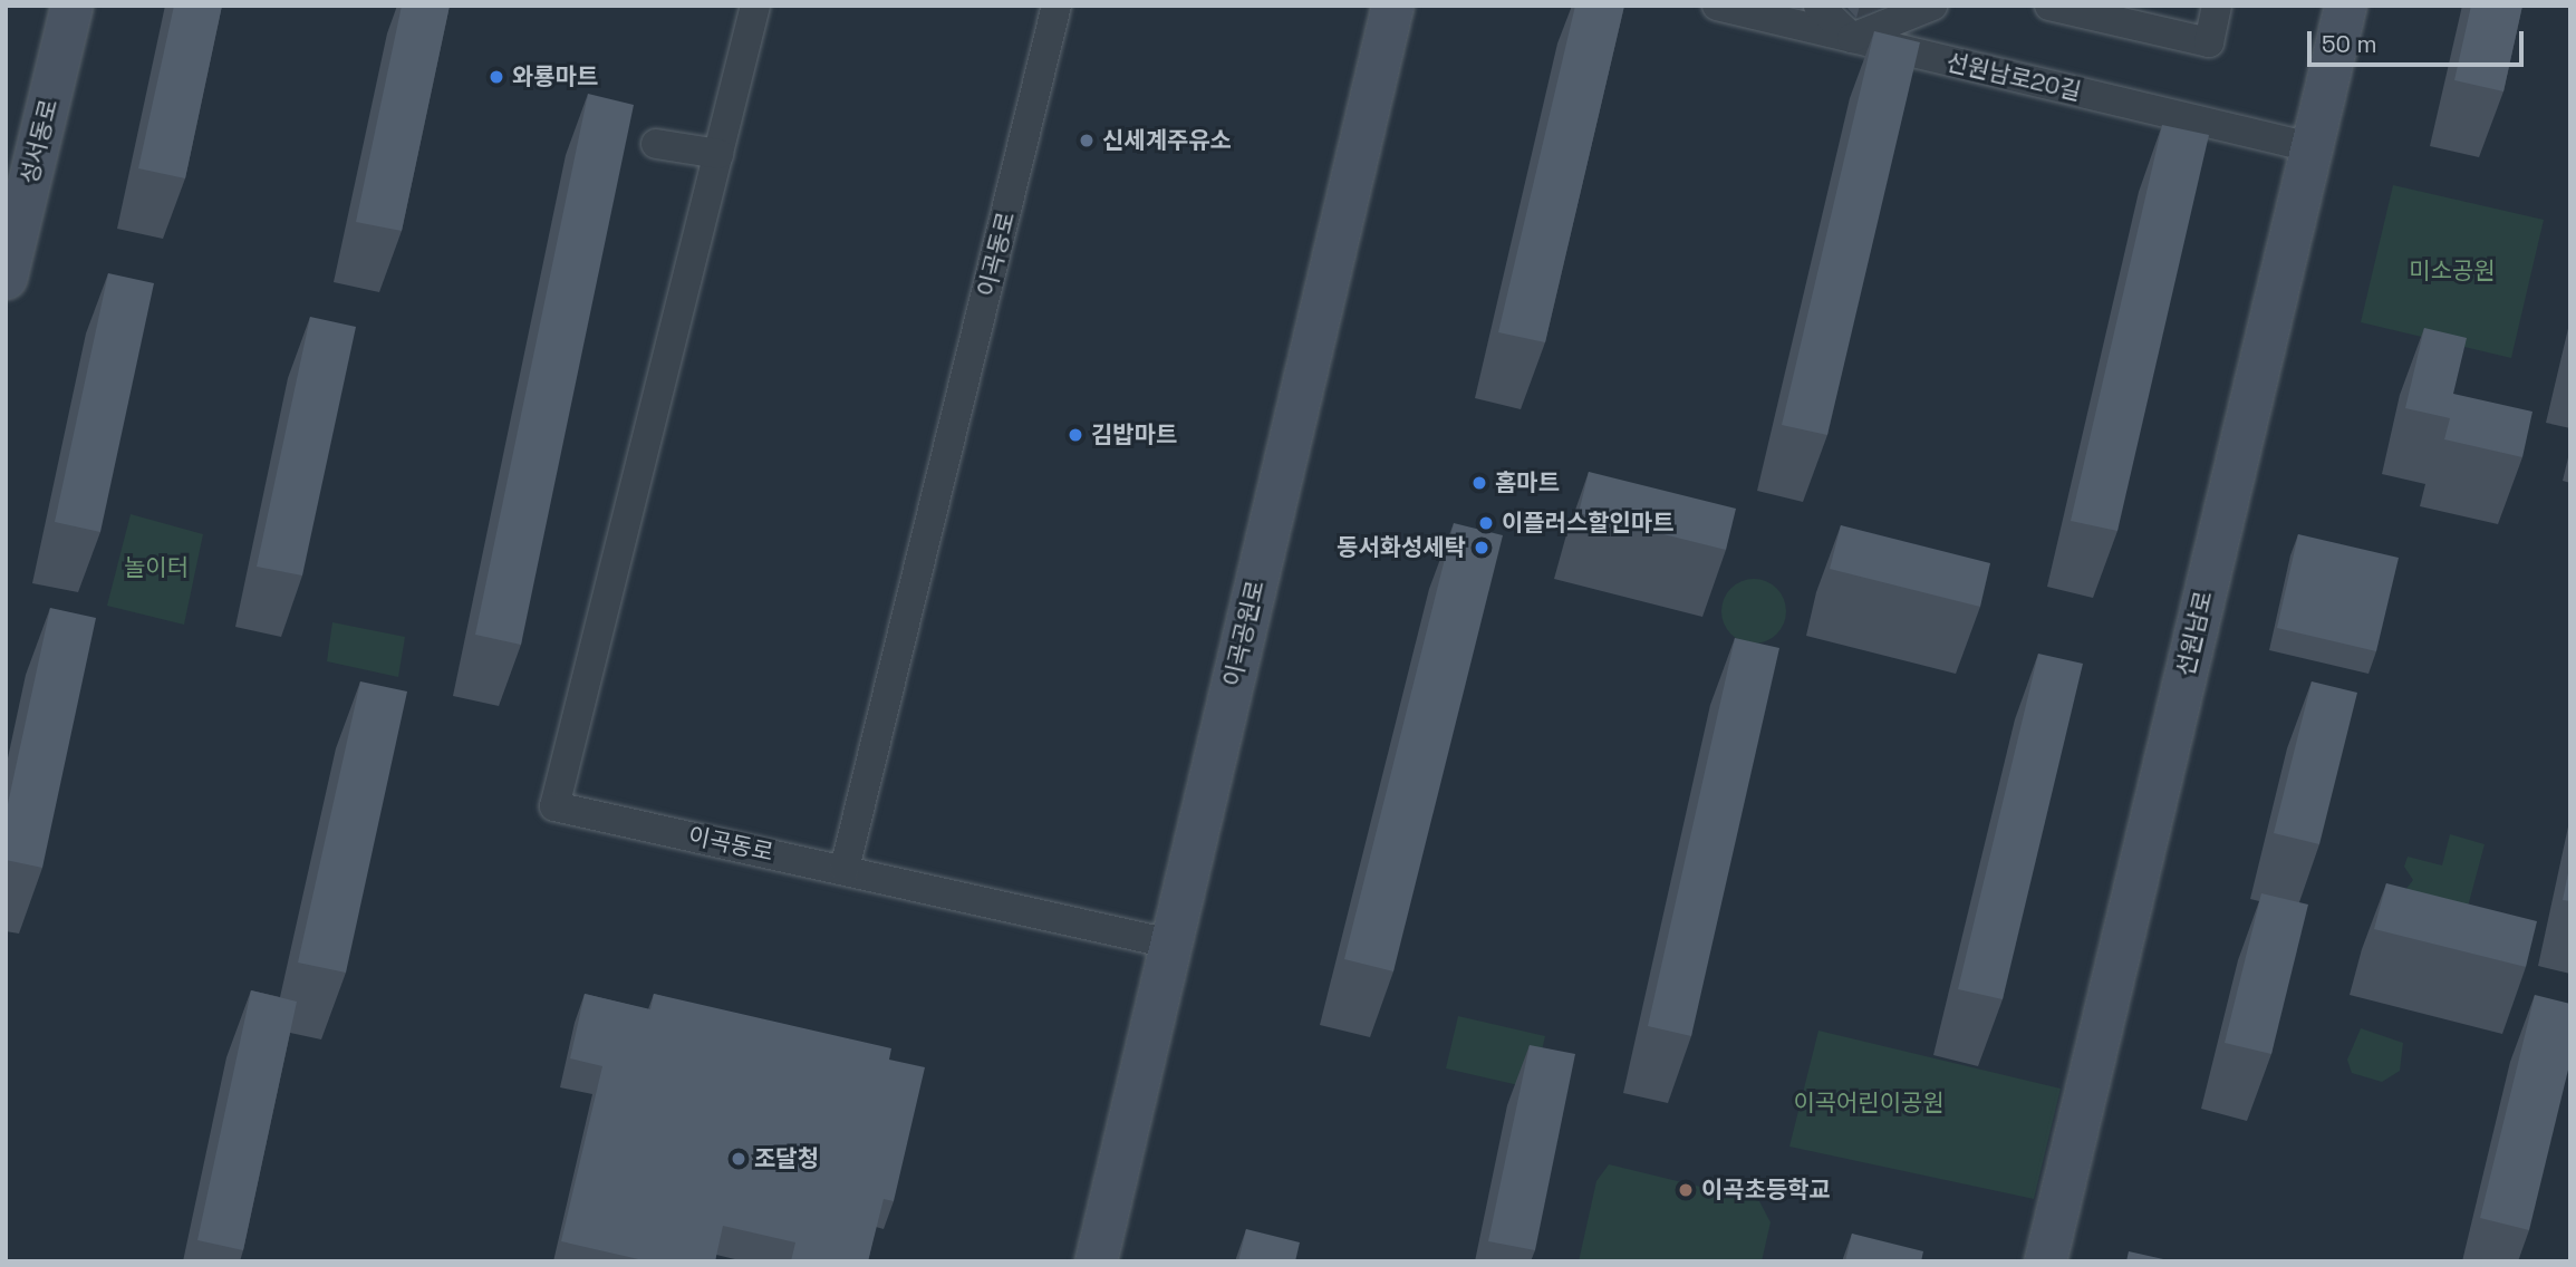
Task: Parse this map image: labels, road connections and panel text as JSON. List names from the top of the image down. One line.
{"streets":{"street":["선원남로20길","성서동로","이곡동로","이곡공원로","선원남로"]},"crossings":[["선원남로20길","선원남로"]],"parks":["미소공원","놀이터","이곡어린이공원"],"places":["와룡마트","신세계주유소","김밥마트","홈마트","이플러스할인마트","동서화성세탁","조달청","이곡초등학교"],"scale_bar":"50 m"}
